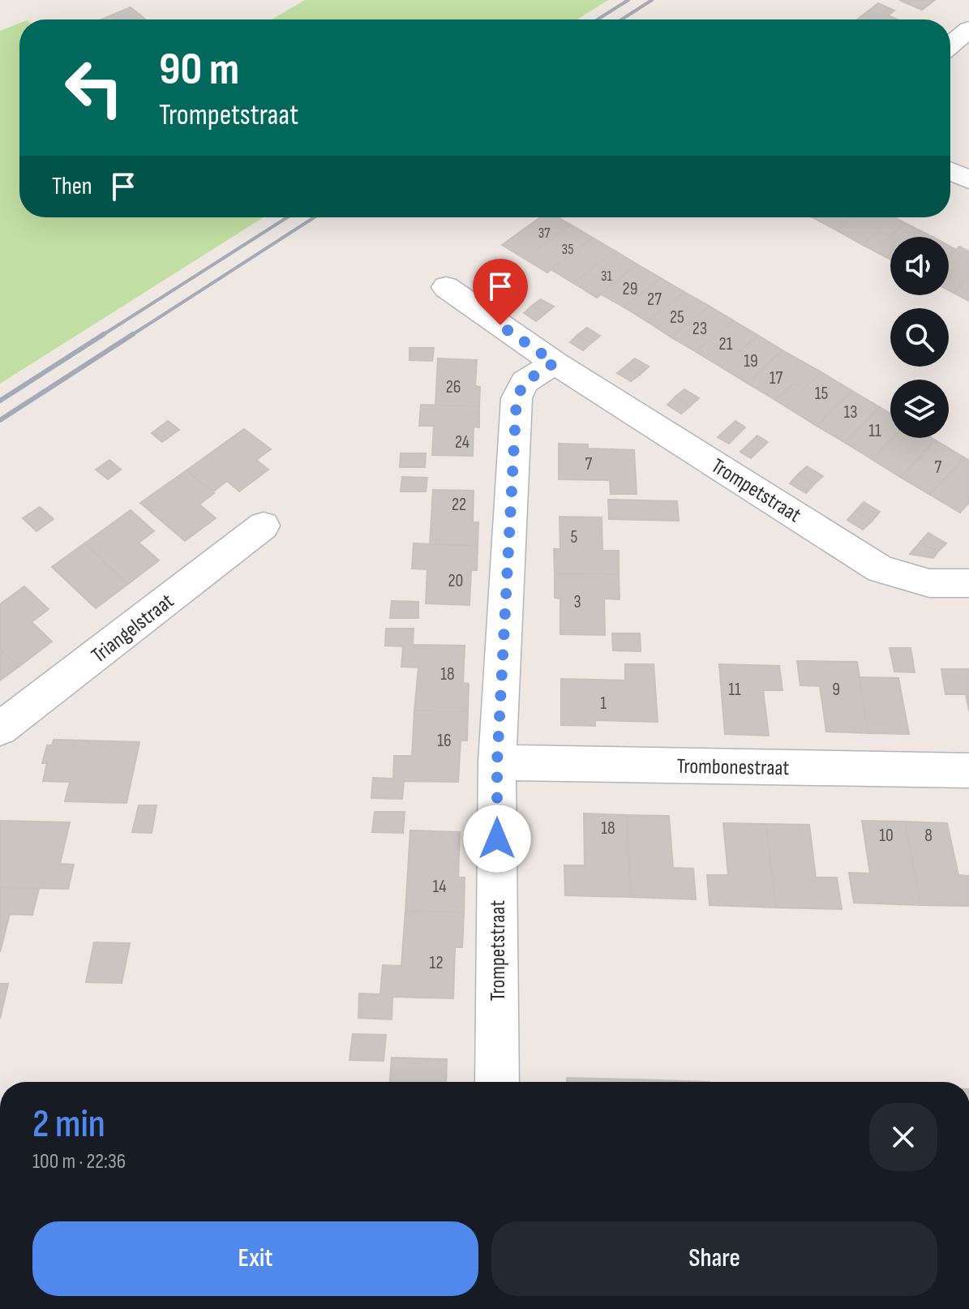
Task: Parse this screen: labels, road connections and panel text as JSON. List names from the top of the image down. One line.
{"streets":{"street":["Trompetstraat","Triangelstraat","Trombonestraat"]},"crossings":[["Trompetstraat","Trombonestraat"]],"house_numbers":["37","35","31","29","27","25","23","21","19","17","26","15","13","11","24","7","7","22","5","20","3","18","11","9","1","16","18","10","8","14","12"],"page":{"turn":["90 m","Trompetstraat"],"then":"Then","heading":["2 min","100 m · 22:36"],"buttons":["Exit","Share"]}}
